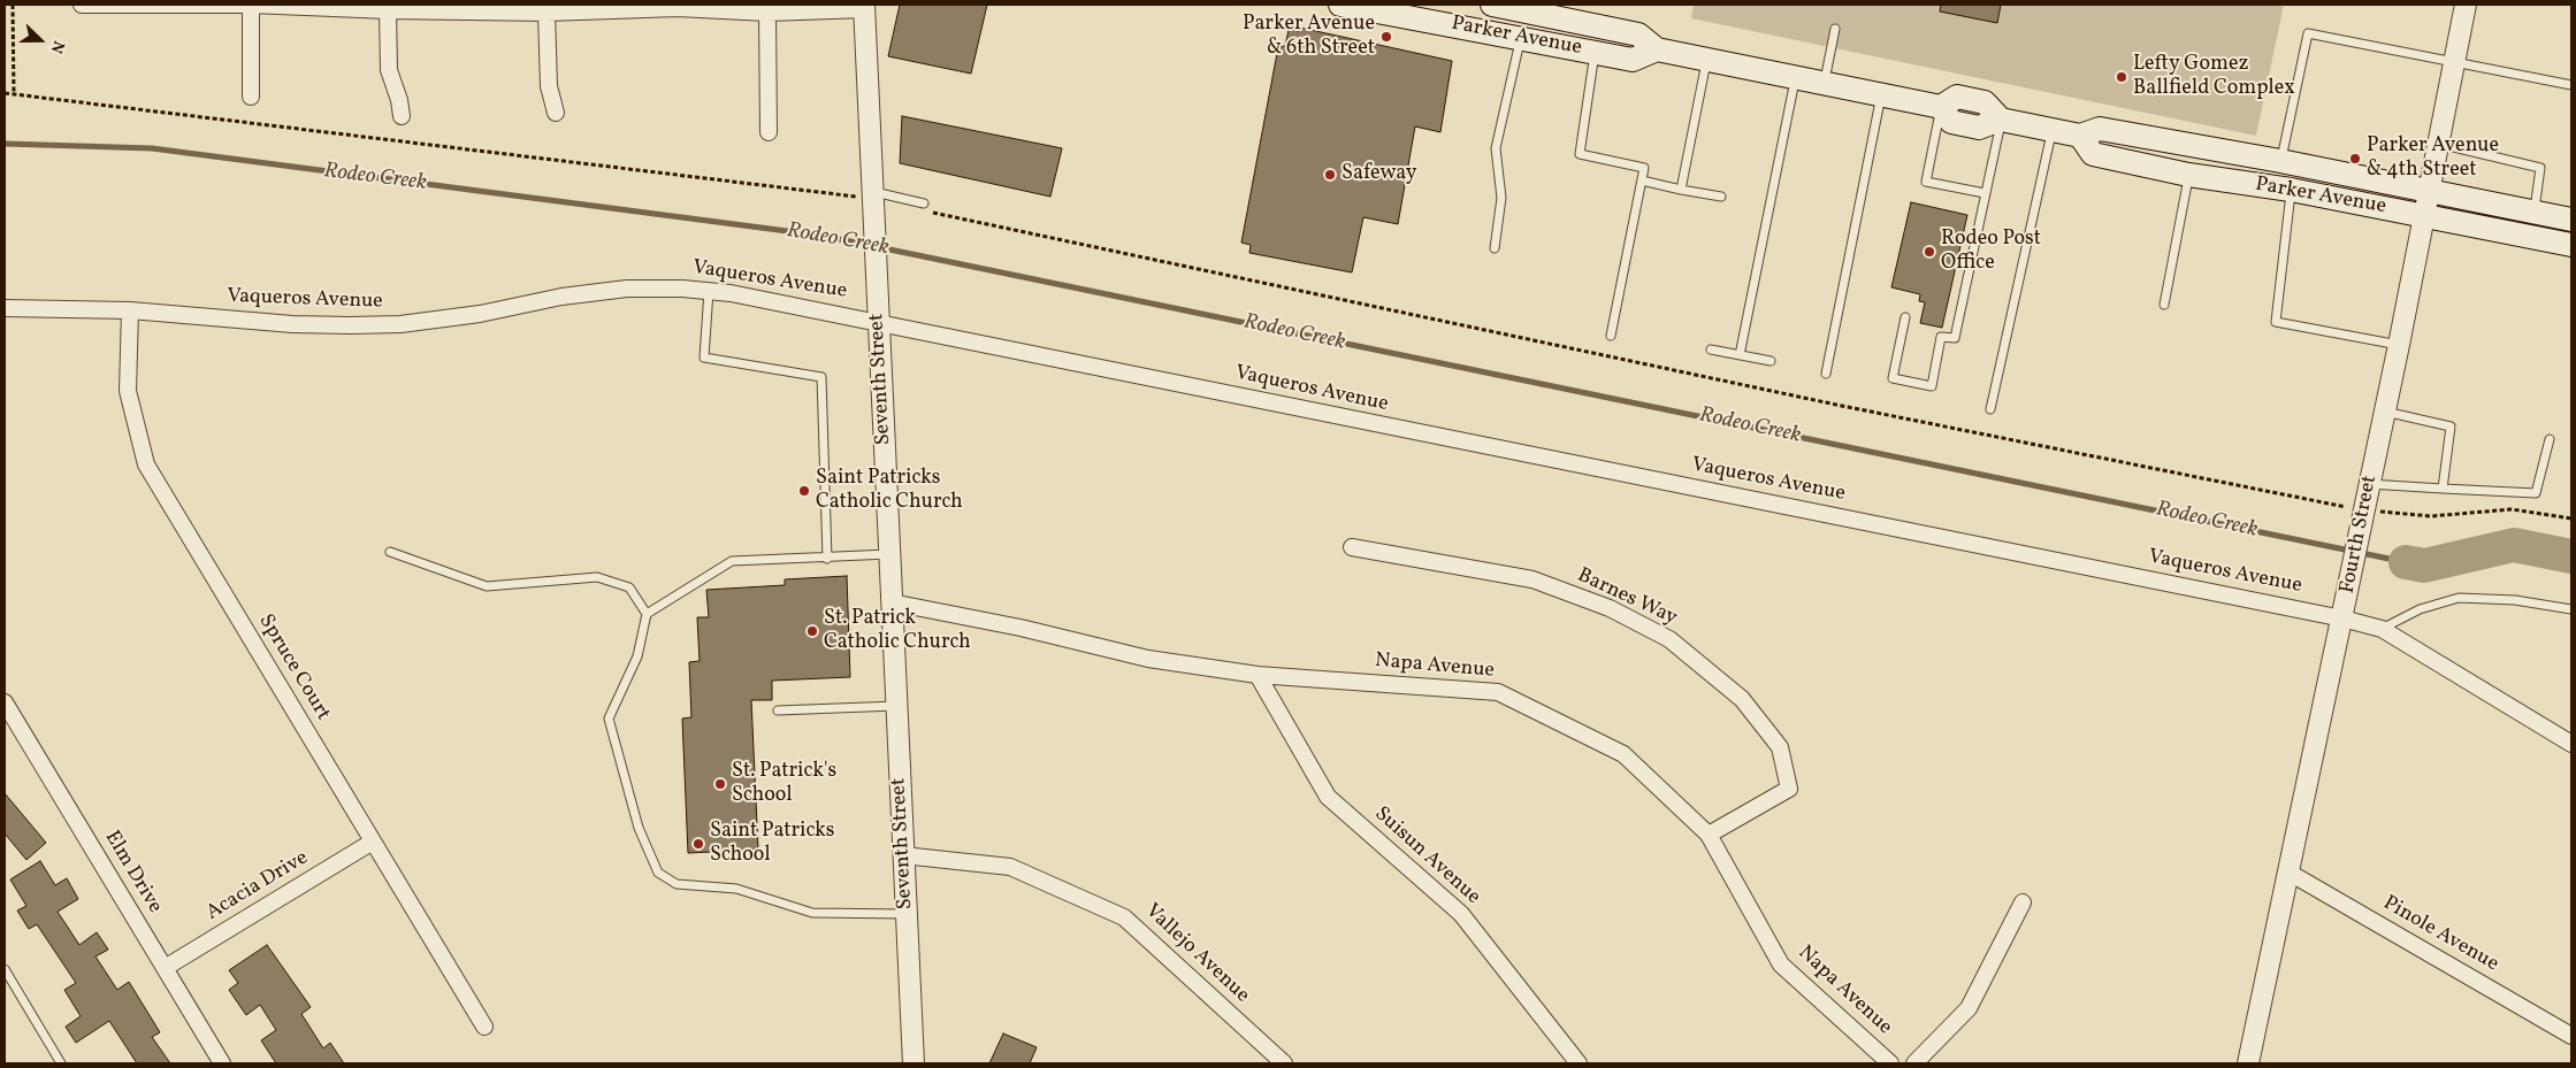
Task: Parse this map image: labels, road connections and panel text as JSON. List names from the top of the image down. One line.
{"streets":{"main road":["Parker Avenue"],"street":["Vaqueros Avenue","Seventh Street","Fourth Street","Barnes Way","Napa Avenue","Spruce Court","Suisun Avenue","Elm Drive","Acacia Drive","Pinole Avenue","Vallejo Avenue"]},"crossings":[["Parker Avenue","Fourth Street"],["Vaqueros Avenue","Seventh Street"],["Vaqueros Avenue","Fourth Street"],["Vaqueros Avenue","Spruce Court"],["Seventh Street","Napa Avenue"],["Seventh Street","Vallejo Avenue"],["Fourth Street","Pinole Avenue"],["Barnes Way","Napa Avenue"],["Napa Avenue","Suisun Avenue"],["Spruce Court","Acacia Drive"],["Elm Drive","Acacia Drive"]],"water":["Rodeo Creek"],"places":["Parker Avenue & 6th Street","Lefty Gomez Ballfield Complex","Parker Avenue & 4th Street","Safeway","Rodeo Post Office","Saint Patricks Catholic Church","St. Patrick Catholic Church","St. Patrick's School","Saint Patricks School"],"north":"right"}
